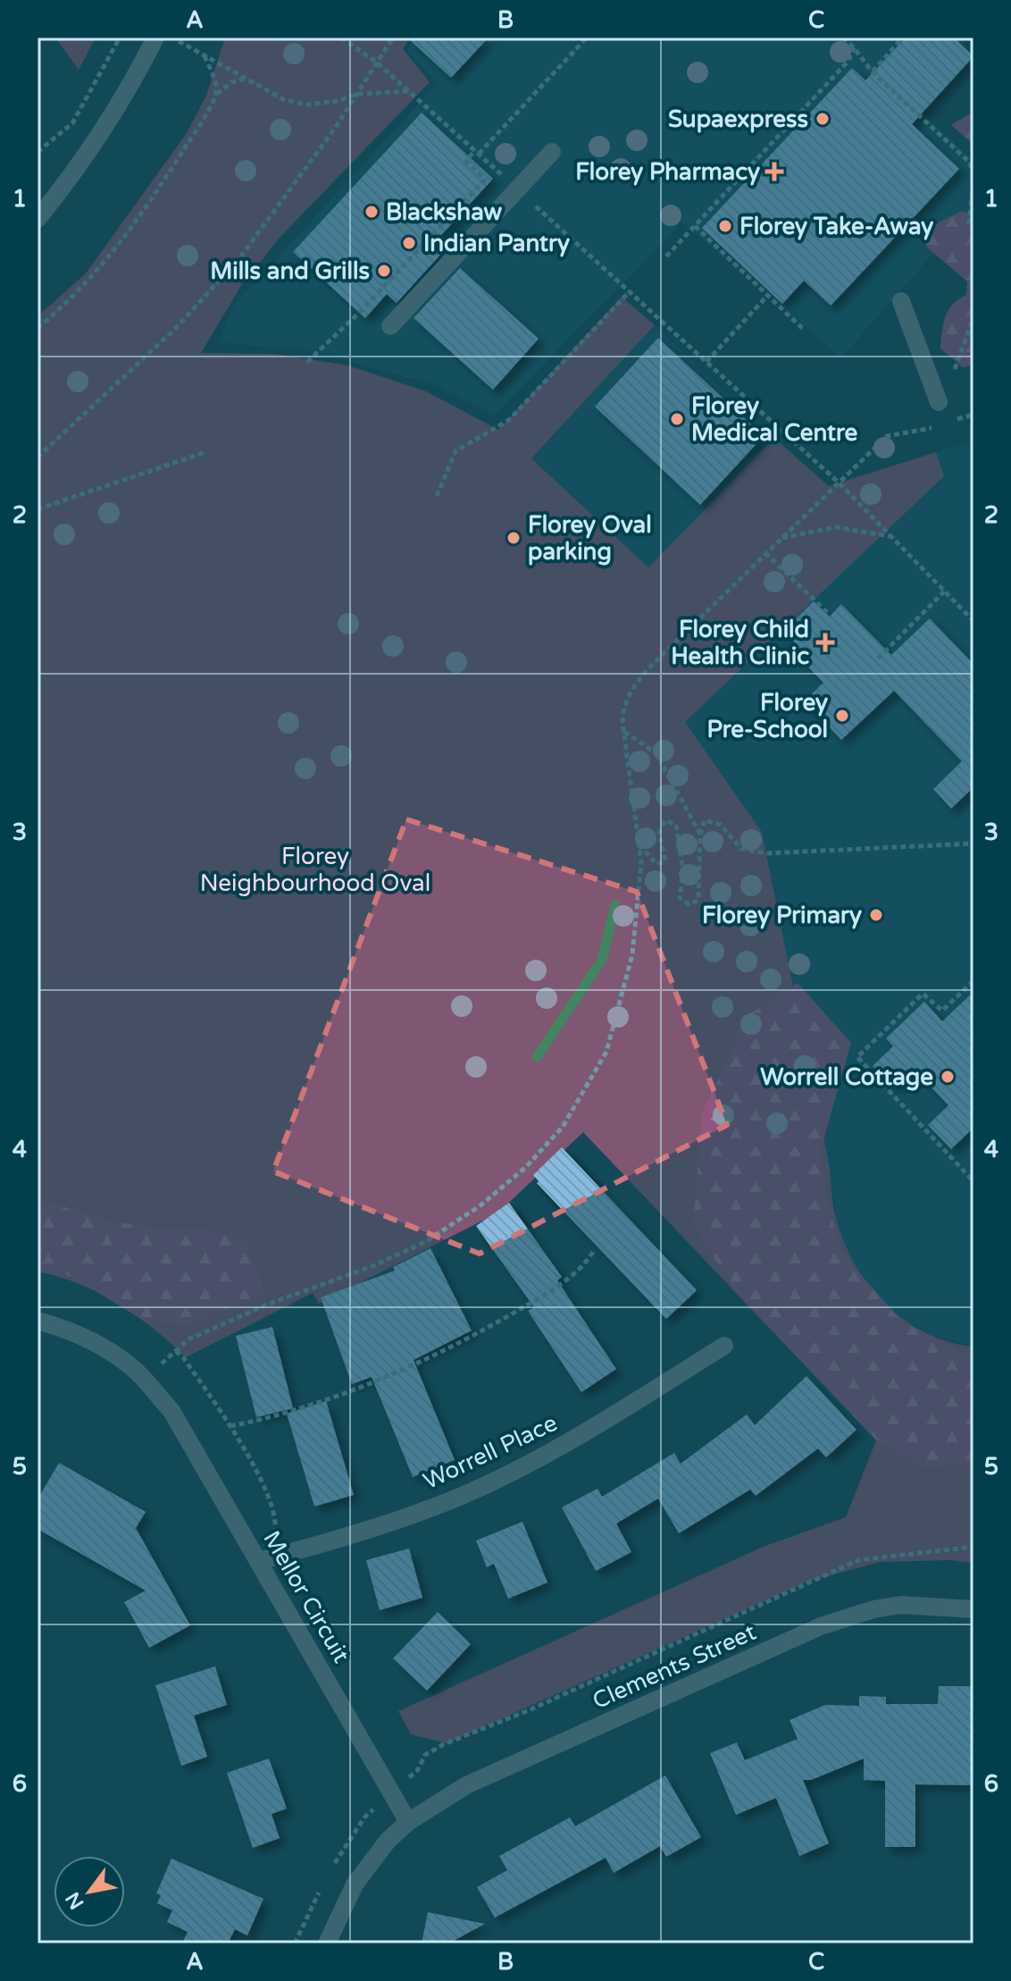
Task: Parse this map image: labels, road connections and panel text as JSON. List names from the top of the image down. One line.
{"streets":{"street":["Worrell Place","Mellor Circuit","Clements Street"]},"crossings":[["Worrell Place","Mellor Circuit"],["Mellor Circuit","Clements Street"]],"parks":["Florey Neighbourhood Oval"],"places":{"other":["Supaexpress","Blackshaw","Florey Take-Away","Indian Pantry","Mills and Grills","Florey Medical Centre","Florey Oval parking","Florey Pre-School","Florey Primary","Worrell Cottage"],"health":["Florey Pharmacy","Florey Child Health Clinic"]},"north":"bottom left","grid":{"columns":["A","B","C"],"rows":["1","2","3","4","5","6"]}}
